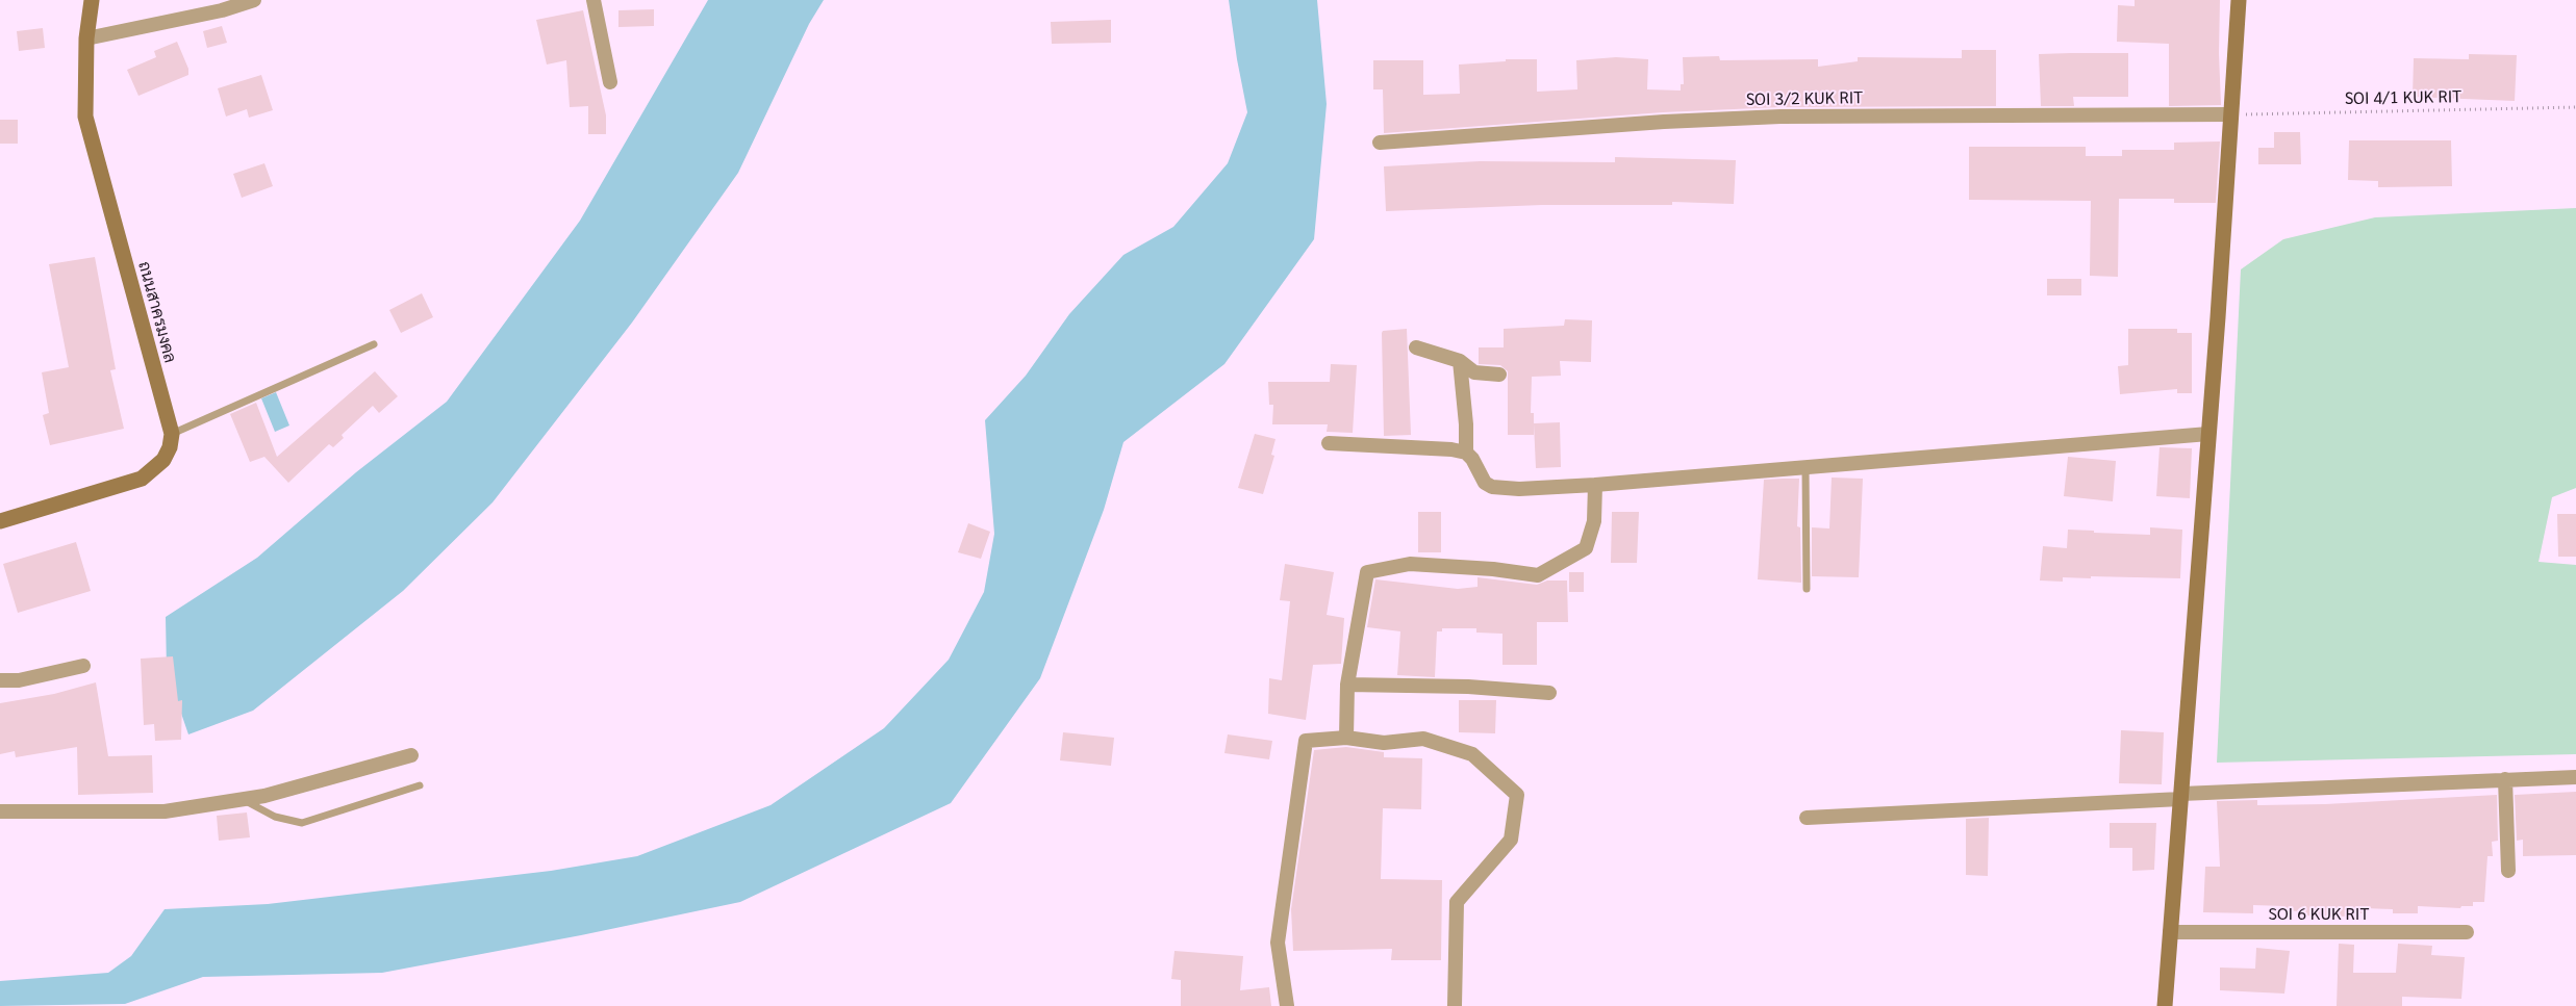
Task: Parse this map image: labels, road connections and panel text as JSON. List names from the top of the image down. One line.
{"streets":{"street":["SOI 3/2 KUK RIT","ถนนสาครมงคล","SOI 6 KUK RIT"],"path":["SOI 4/1 KUK RIT"]},"crossings":[["SOI 4/1 KUK RIT","SOI 3/2 KUK RIT"]]}
